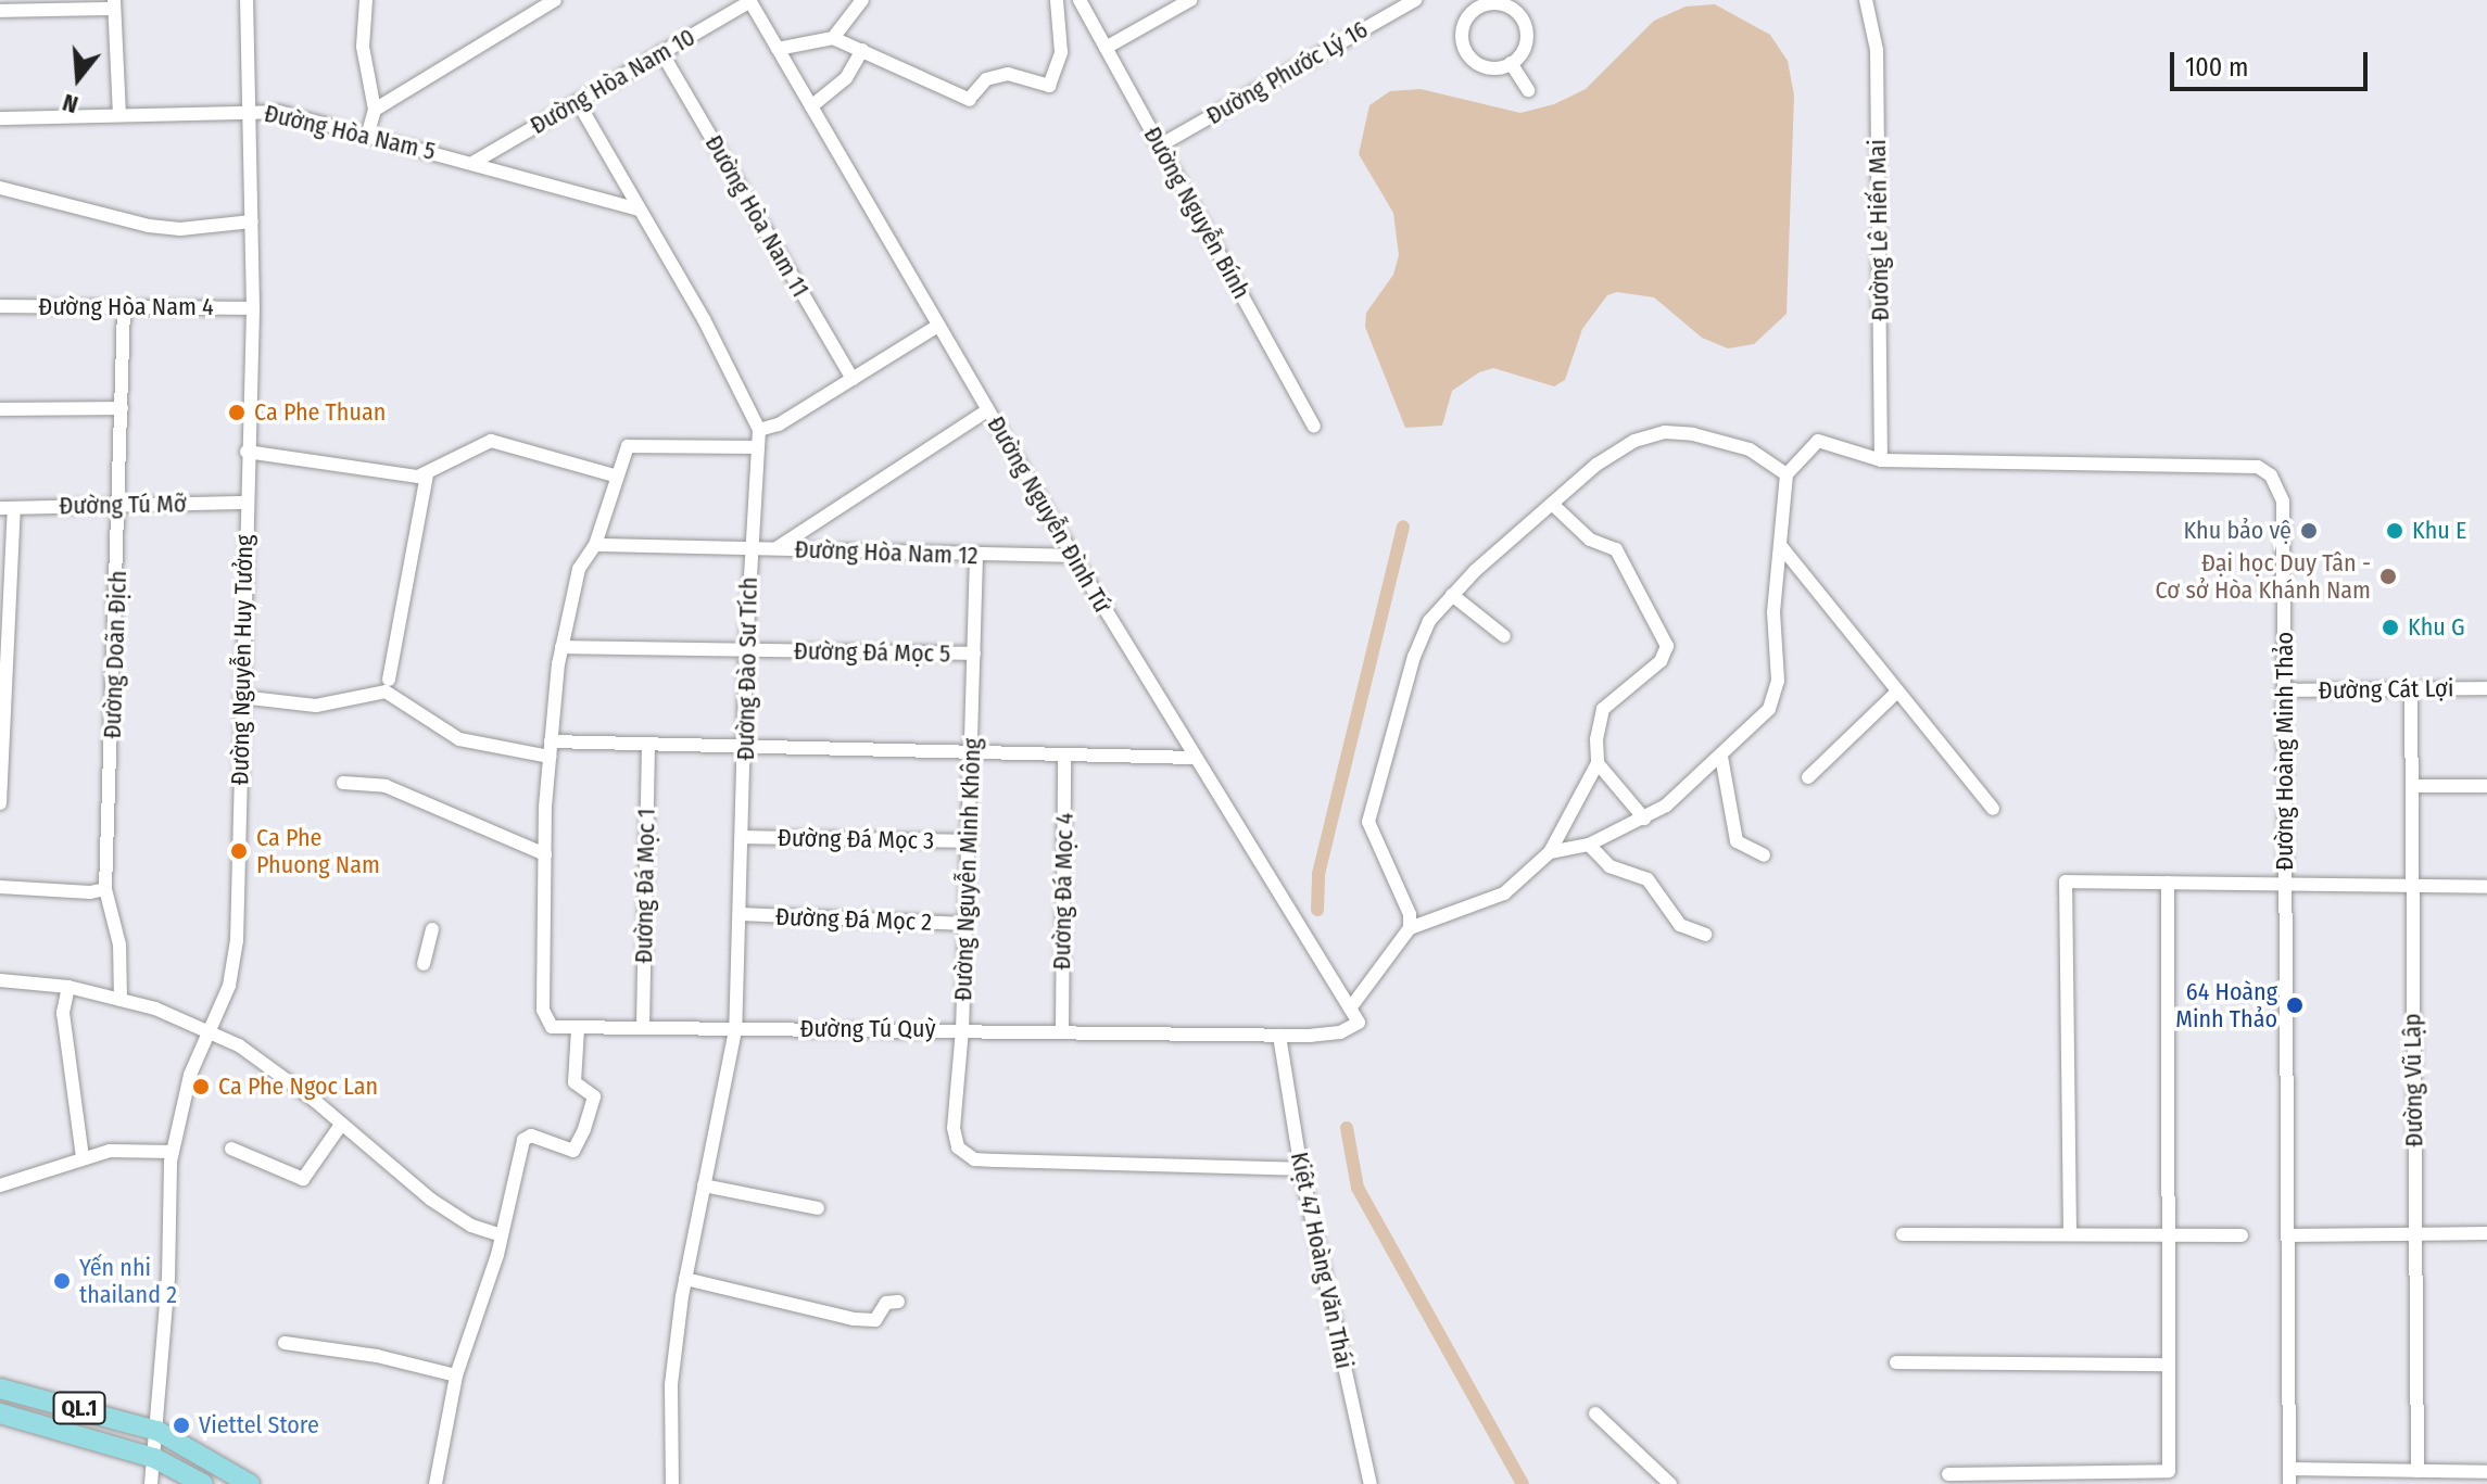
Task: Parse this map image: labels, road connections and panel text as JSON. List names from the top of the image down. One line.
{"streets":{"highway":["QL.1"],"street":["Đường Phước Lý 16","Đường Hòa Nam 10","Đường Hòa Nam 5","Đường Nguyễn Bính","Đường Hòa Nam 11","Đường Lê Hiến Mai","Đường Hòa Nam 4","Đường Tú Mỡ","Đường Nguyễn Đình Tứ","Đường Hòa Nam 12","Đường Đá Mọc 5","Đường Doãn Địch","Đường Nguyễn Huy Tưởng","Đường Đào Sư Tích","Đường Cát Lợi","Đường Hoàng Minh Thảo","Đường Đá Mọc 3","Đường Nguyễn Minh Không","Đường Đá Mọc 1","Đường Đá Mọc 4","Đường Đá Mọc 2","Đường Tú Quỳ","Đường Vũ Lập","Kiệt 47 Hoàng Văn Thái"]},"crossings":[["Đường Phước Lý 16","Đường Nguyễn Bính"],["Đường Hòa Nam 10","Đường Hòa Nam 5"],["Đường Hòa Nam 10","Đường Hòa Nam 11"],["Đường Hòa Nam 10","Đường Nguyễn Đình Tứ"],["Đường Hòa Nam 10","Đường Đào Sư Tích"],["Đường Hòa Nam 5","Đường Nguyễn Huy Tưởng"],["Đường Hòa Nam 5","Đường Đào Sư Tích"],["Đường Lê Hiến Mai","Đường Hoàng Minh Thảo"],["Đường Hòa Nam 4","Đường Doãn Địch"],["Đường Hòa Nam 4","Đường Nguyễn Huy Tưởng"],["Đường Tú Mỡ","Đường Doãn Địch"],["Đường Tú Mỡ","Đường Nguyễn Huy Tưởng"],["Đường Nguyễn Đình Tứ","Đường Hòa Nam 12"],["Đường Nguyễn Đình Tứ","Đường Tú Quỳ"],["Đường Hòa Nam 12","Đường Đào Sư Tích"],["Đường Hòa Nam 12","Đường Nguyễn Minh Không"],["Đường Hòa Nam 12","Đường Tú Quỳ"],["Đường Đá Mọc 5","Đường Đào Sư Tích"],["Đường Đá Mọc 5","Đường Nguyễn Minh Không"],["Đường Đá Mọc 5","Đường Tú Quỳ"],["Đường Nguyễn Huy Tưởng","QL.1"],["Đường Đào Sư Tích","Đường Đá Mọc 3"],["Đường Đào Sư Tích","Đường Đá Mọc 2"],["Đường Đào Sư Tích","Đường Tú Quỳ"],["Đường Cát Lợi","Đường Hoàng Minh Thảo"],["Đường Cát Lợi","Đường Vũ Lập"],["Đường Đá Mọc 3","Đường Nguyễn Minh Không"],["Đường Nguyễn Minh Không","Đường Đá Mọc 2"],["Đường Nguyễn Minh Không","Đường Tú Quỳ"],["Đường Nguyễn Minh Không","Kiệt 47 Hoàng Văn Thái"],["Đường Đá Mọc 1","Đường Tú Quỳ"],["Đường Đá Mọc 4","Đường Tú Quỳ"],["Đường Tú Quỳ","Kiệt 47 Hoàng Văn Thái"]],"places":["Ca Phe Thuan","Khu bảo vệ","Khu E","Đại học Duy Tân - Cơ sở Hòa Khánh Nam","Khu G","Ca Phe Phuong Nam","64 Hoàng Minh Thảo","Ca Phe Ngoc Lan","Yến nhi thailand 2","Viettel Store"],"scale_bar":"100 m","north":"bottom"}
